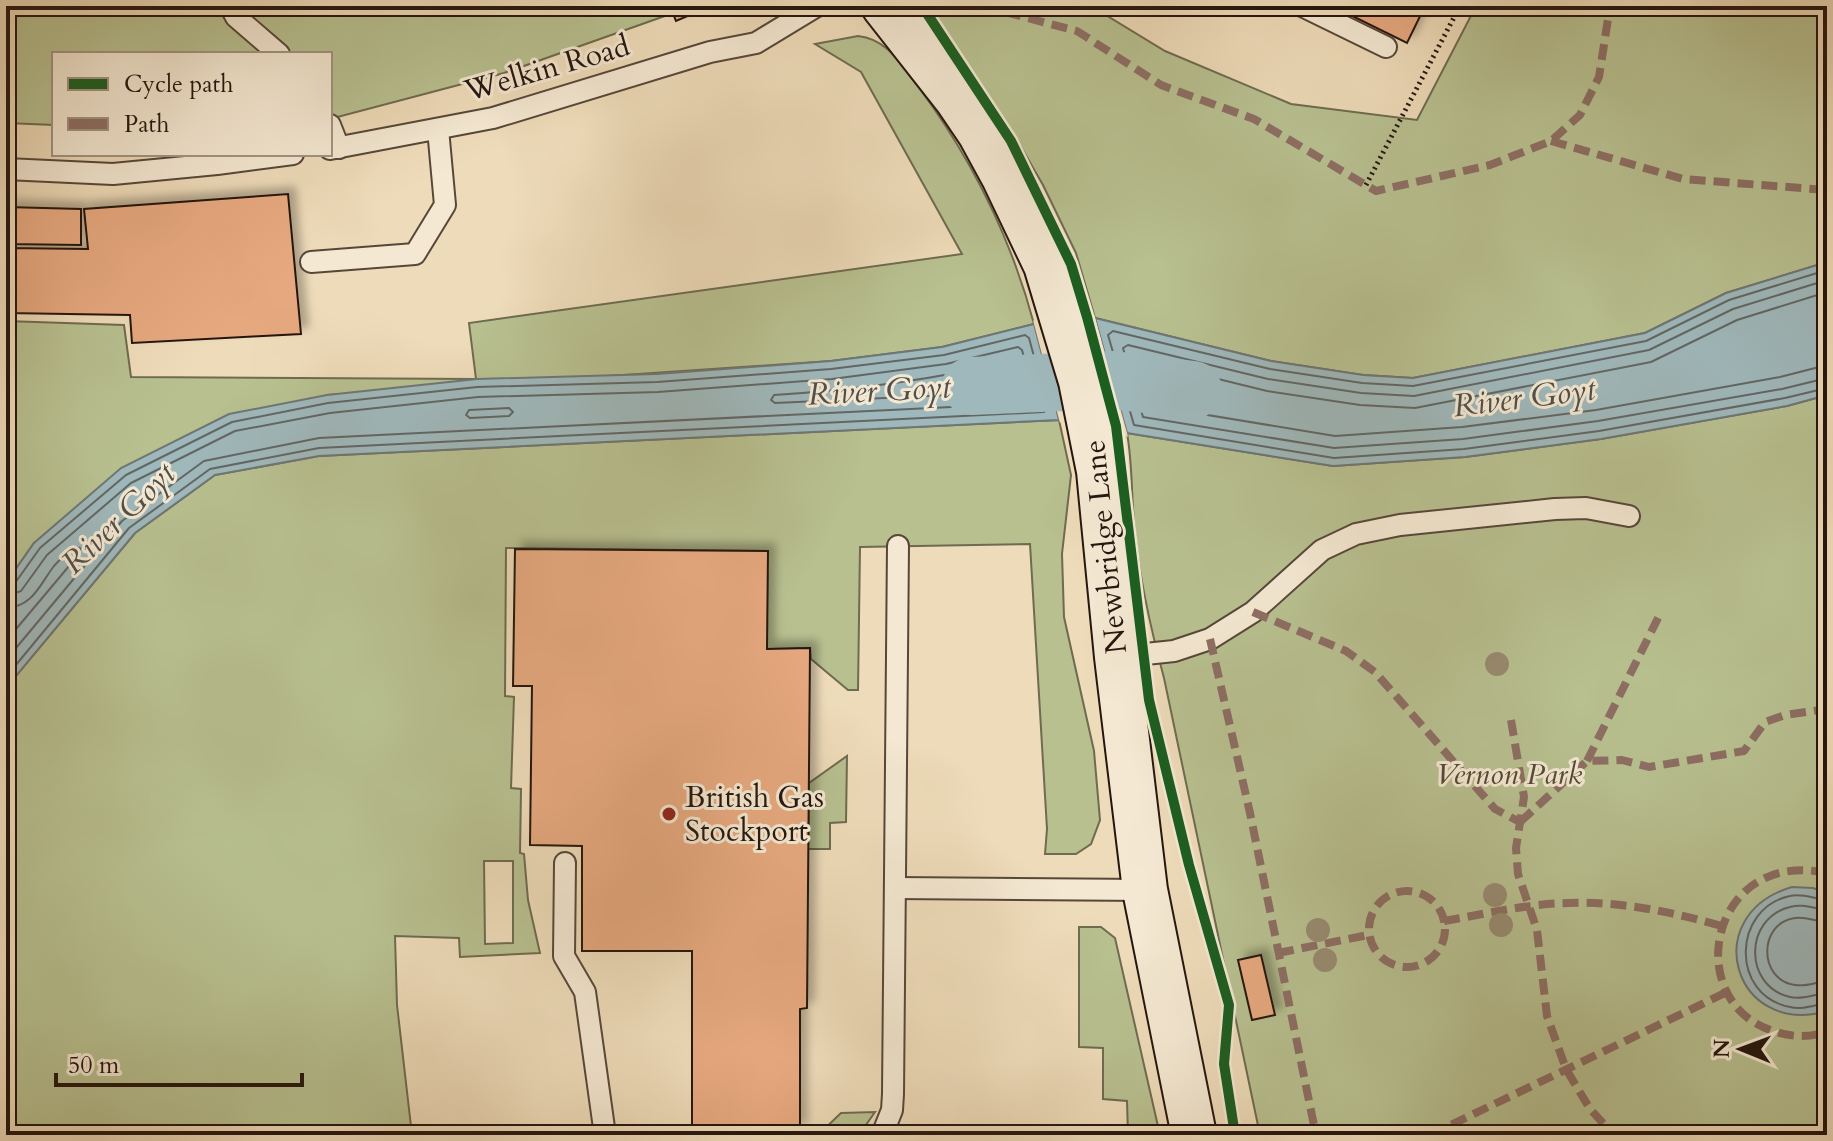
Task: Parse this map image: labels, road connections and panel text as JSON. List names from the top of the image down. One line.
{"streets":{"main road":["Newbridge Lane"],"lane":["Welkin Road"]},"water":["River Goyt"],"parks":["Vernon Park"],"places":["British Gas Stockport"],"legend":["Cycle path","Path"],"scale_bar":"50 m","north":"left"}
